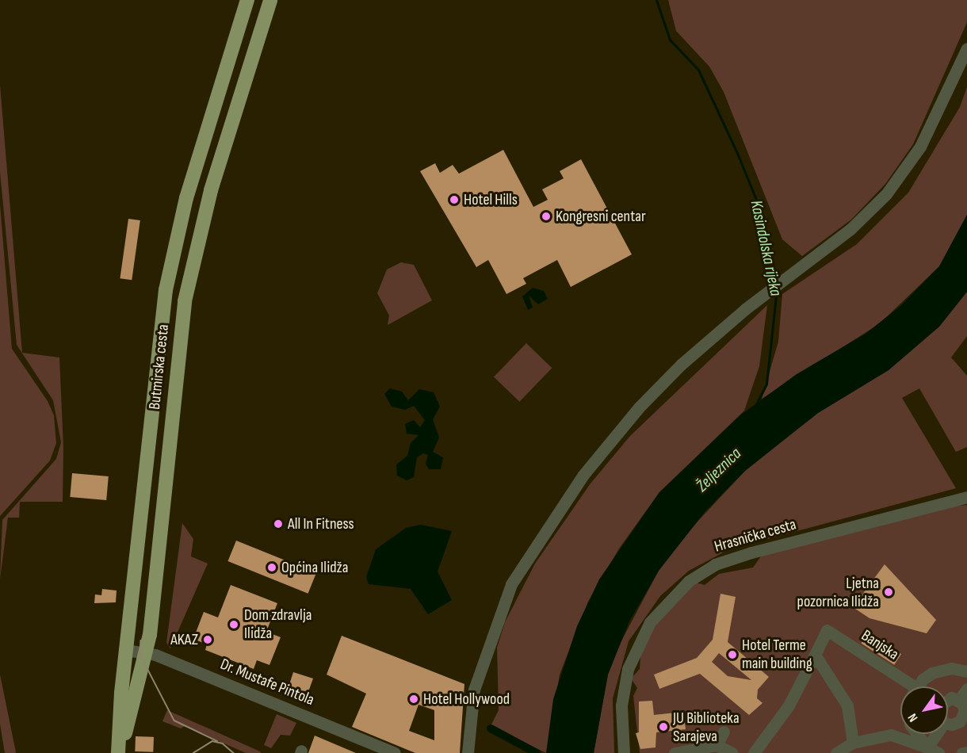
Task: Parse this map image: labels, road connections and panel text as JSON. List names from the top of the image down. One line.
{"streets":{"main road":["Butmirska cesta"],"street":["Hrasnička cesta","Banjska","Dr. Mustafe Pintola"]},"crossings":[["Butmirska cesta","Dr. Mustafe Pintola"]],"water":["Kasindolska rijeka","Željeznica"],"places":["Hotel Hills","Kongresni centar","All In Fitness","Općina Ilidža","Ljetna pozornica Ilidža","Dom zdravlja Ilidža","AKAZ","Hotel Terme main building","Hotel Hollywood","JU Biblioteka Sarajeva"],"north":"bottom left"}
